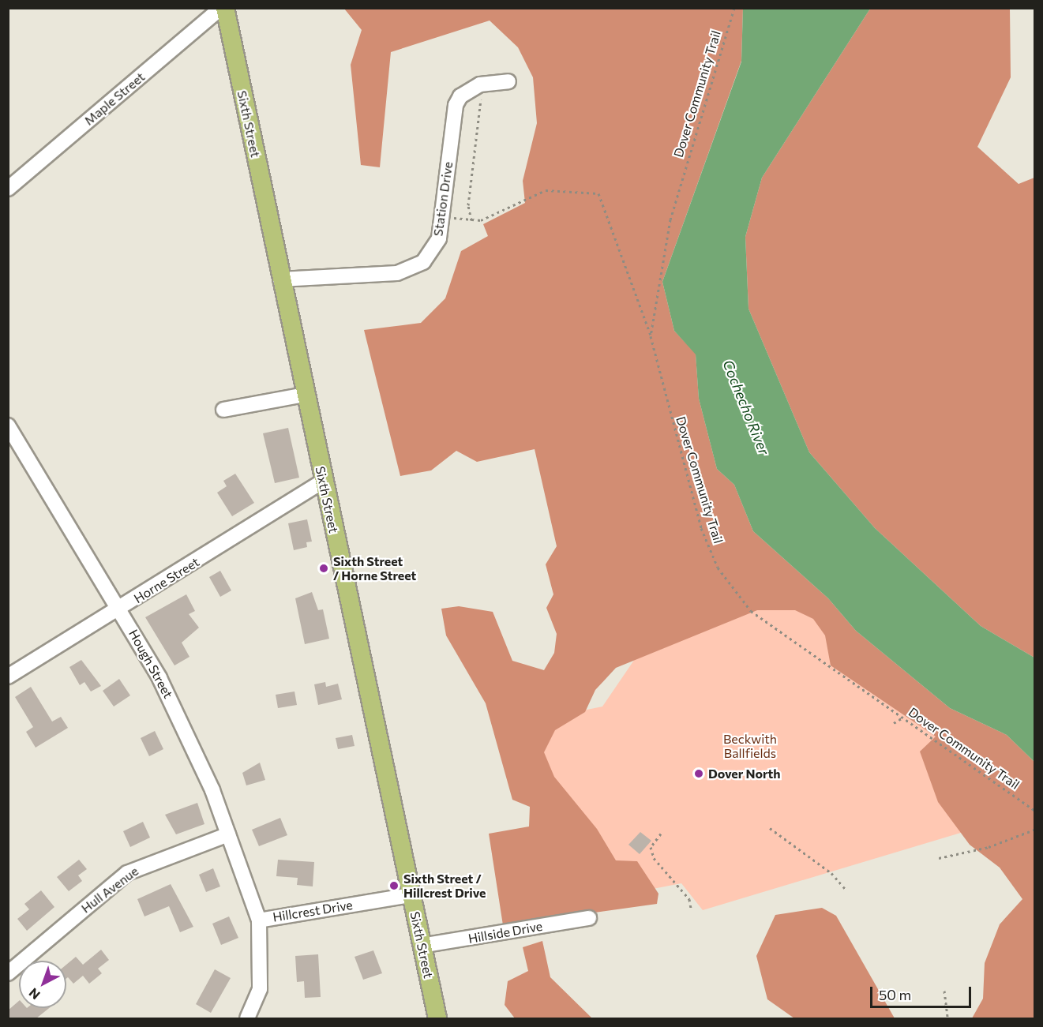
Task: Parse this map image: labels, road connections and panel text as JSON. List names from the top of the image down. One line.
{"streets":{"main road":["Sixth Street"],"street":["Maple Street","Station Drive","Horne Street","Hough Street","Hull Avenue","Hillcrest Drive","Hillside Drive"],"path":["Dover Community Trail"]},"crossings":[["Sixth Street","Station Drive"],["Sixth Street","Horne Street"],["Sixth Street","Hillcrest Drive"],["Sixth Street","Hillside Drive"],["Horne Street","Hough Street"],["Hough Street","Hull Avenue"],["Hough Street","Hillcrest Drive"]],"water":["Cochecho River"],"parks":["Beckwith Ballfields"],"places":["Sixth Street / Horne Street","Dover North","Sixth Street / Hillcrest Drive"],"scale_bar":"50 m","north":"bottom left"}
